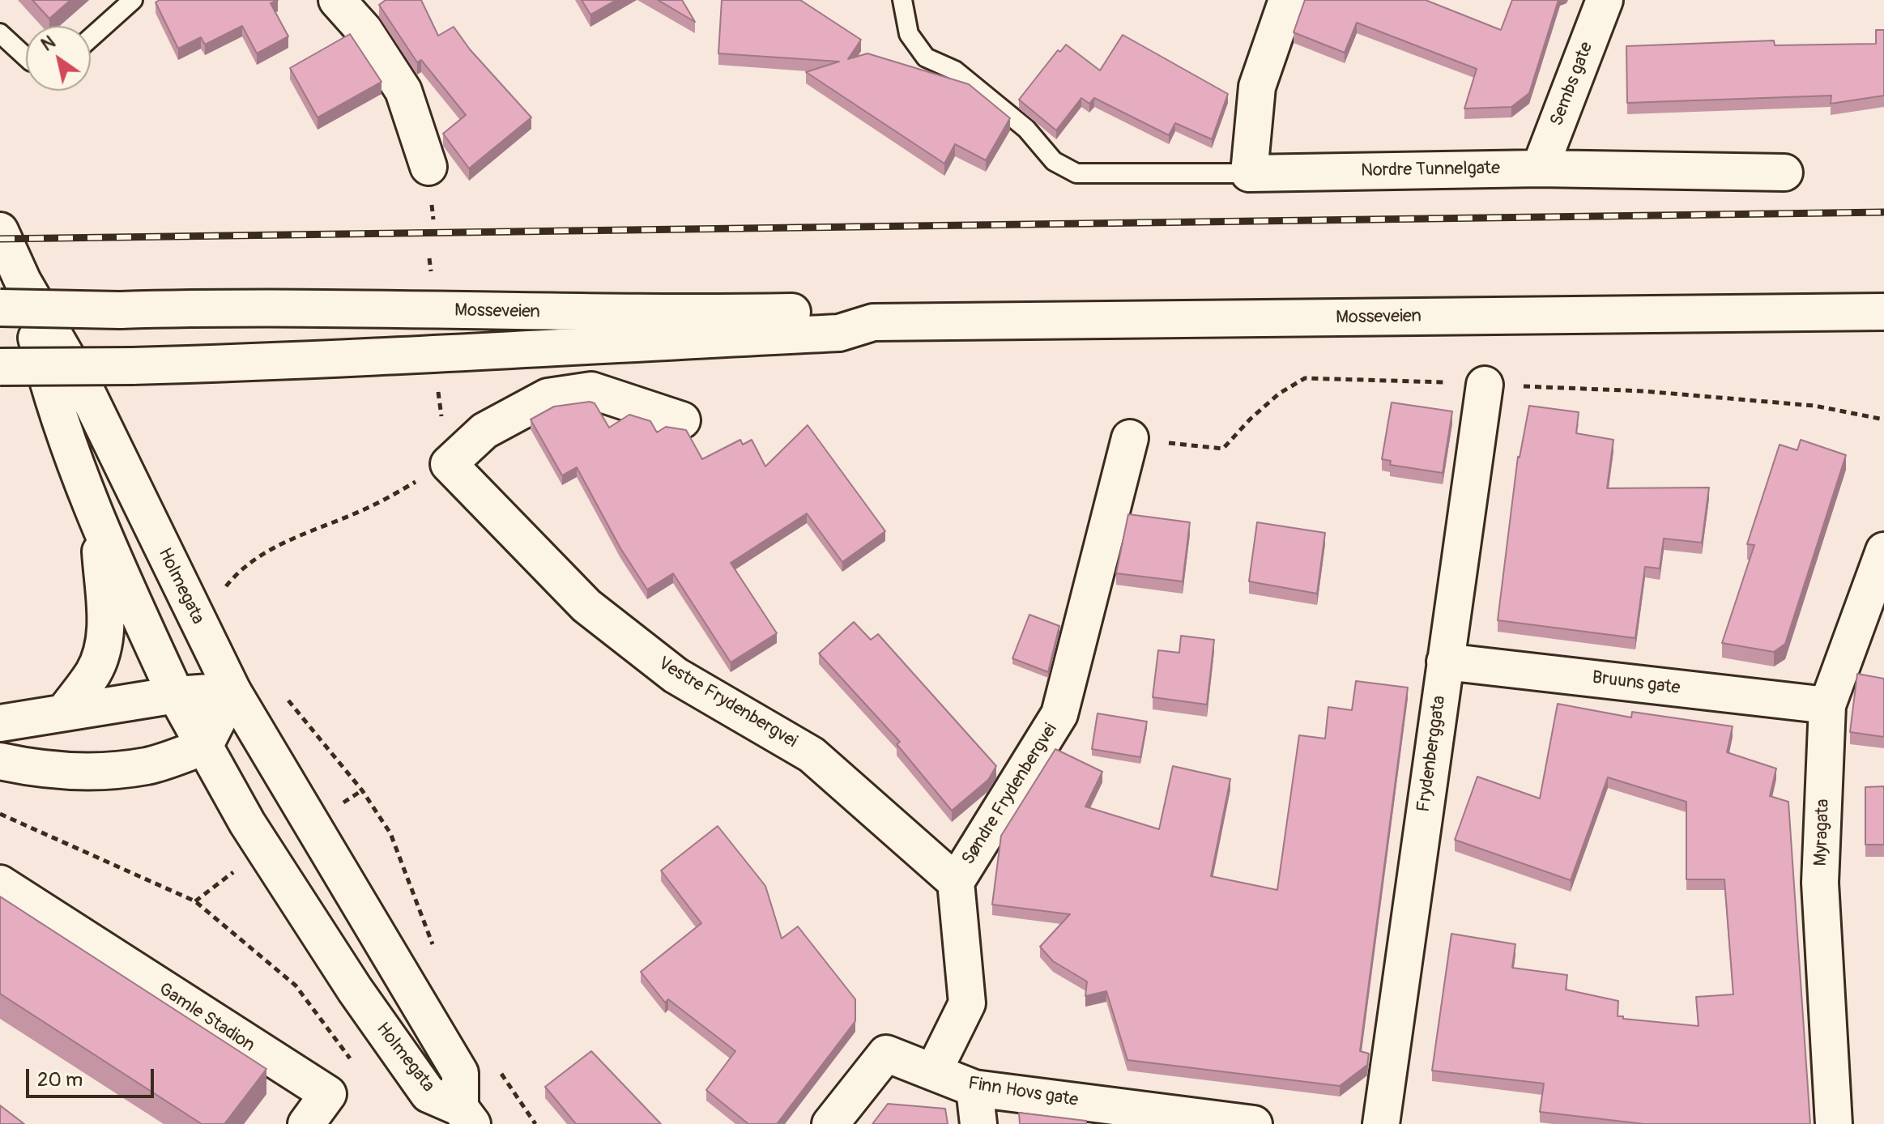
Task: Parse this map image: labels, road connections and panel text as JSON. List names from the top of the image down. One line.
{"streets":{"main road":["Sembs gate","Nordre Tunnelgate","Mosseveien","Holmegata","Bruuns gate","Vestre Frydenbergvei","Frydenberggata","Søndre Frydenbergvei","Myragata","Gamle Stadion","Finn Hovs gate"]},"crossings":[["Sembs gate","Nordre Tunnelgate"],["Bruuns gate","Frydenberggata"],["Bruuns gate","Myragata"],["Vestre Frydenbergvei","Søndre Frydenbergvei"],["Søndre Frydenbergvei","Finn Hovs gate"]],"scale_bar":"20 m","north":"top left"}
